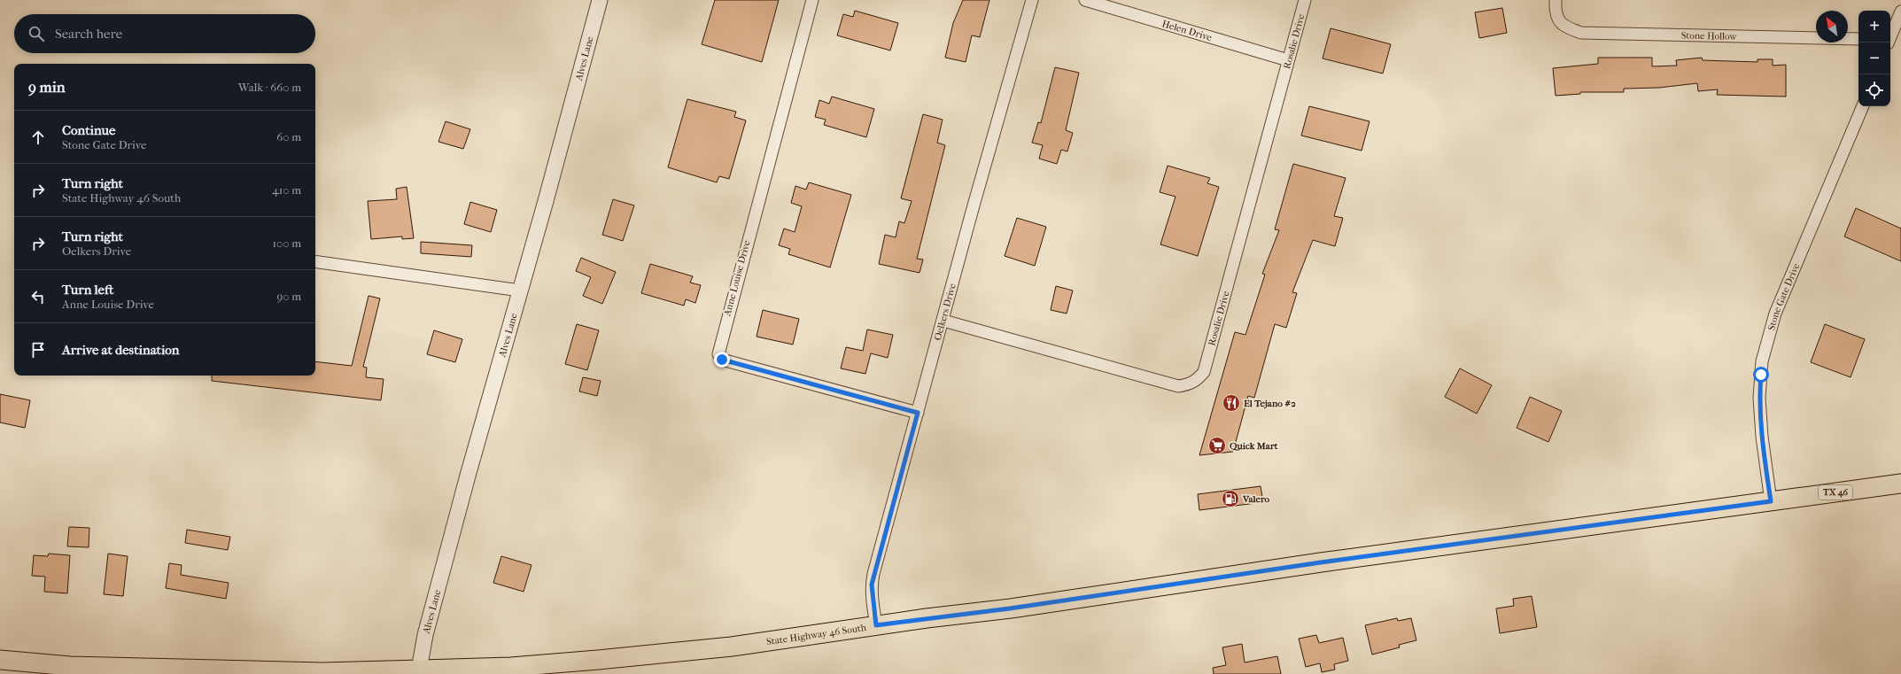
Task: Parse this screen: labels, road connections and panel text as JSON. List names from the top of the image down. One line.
{"streets":{"main road":["TX 46","State Highway 46 South"],"street":["Helen Drive","Stone Hollow","Rosalie Drive","Alves Lane","Anne Louise Drive","Stone Gate Drive","Oelkers Drive"]},"crossings":[["Helen Drive","Rosalie Drive"],["Rosalie Drive","Oelkers Drive"],["Alves Lane","State Highway 46 South"],["Anne Louise Drive","Oelkers Drive"],["Stone Gate Drive","State Highway 46 South"],["Oelkers Drive","State Highway 46 South"]],"places":{"restaurant":["El Tejano #2"],"supermarket":["Quick Mart"],"fuel station":["Valero"]},"north":"top left","page":{"map_buttons":["+","−"],"search":"Search here","heading":["9 min","Walk · 660 m"],"list":[["Continue","Stone Gate Drive","60 m"],["Turn right","State Highway 46 South","410 m"],["Turn right","Oelkers Drive","100 m"],["Turn left","Anne Louise Drive","90 m"],"Arrive at destination"]}}
